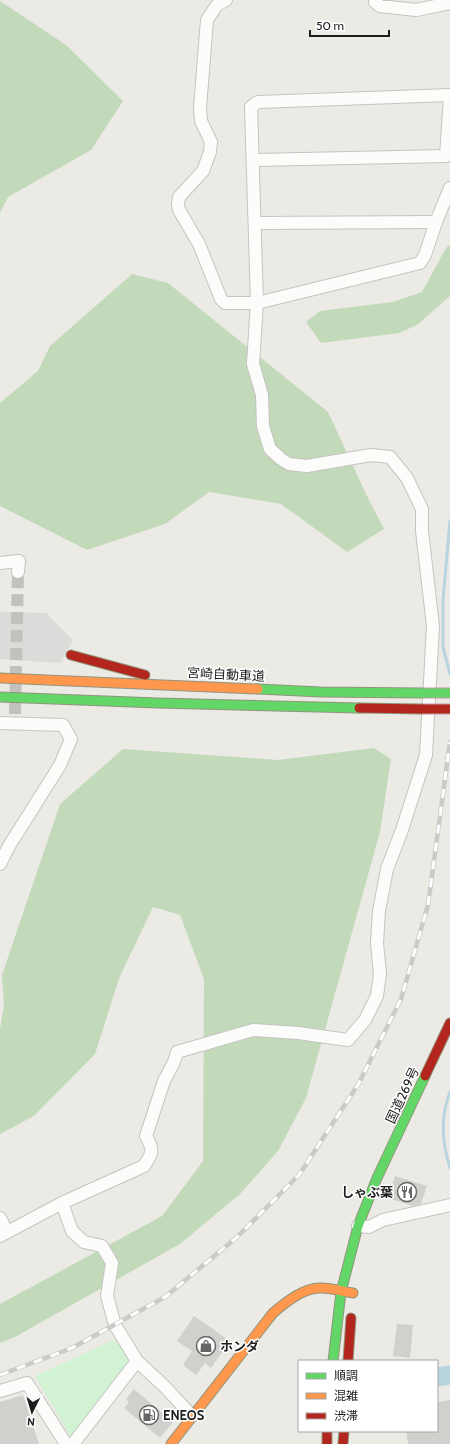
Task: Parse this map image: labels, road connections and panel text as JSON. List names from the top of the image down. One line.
{"streets":{"main road":["宮崎自動車道","国道269号"]},"places":{"restaurant":["しゃぶ葉"],"shop":["ホンダ"],"fuel station":["ENEOS"]},"legend":["順調","混雑","渋滞"],"scale_bar":"50 m","north":"bottom"}
